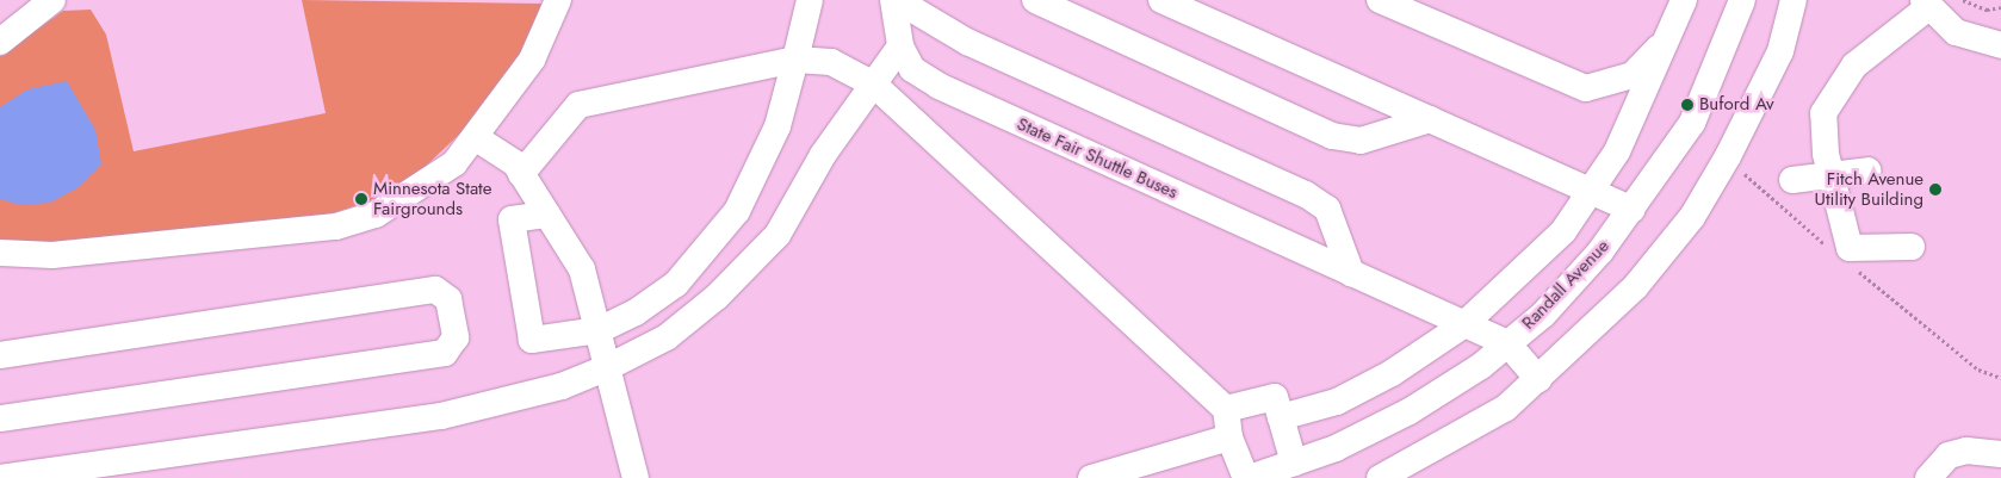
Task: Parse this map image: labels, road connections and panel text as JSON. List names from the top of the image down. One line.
{"streets":{"street":["State Fair Shuttle Buses","Randall Avenue"]},"crossings":[["State Fair Shuttle Buses","Randall Avenue"]],"places":["Buford Av","Fitch Avenue Utility Building","Minnesota State Fairgrounds"]}
